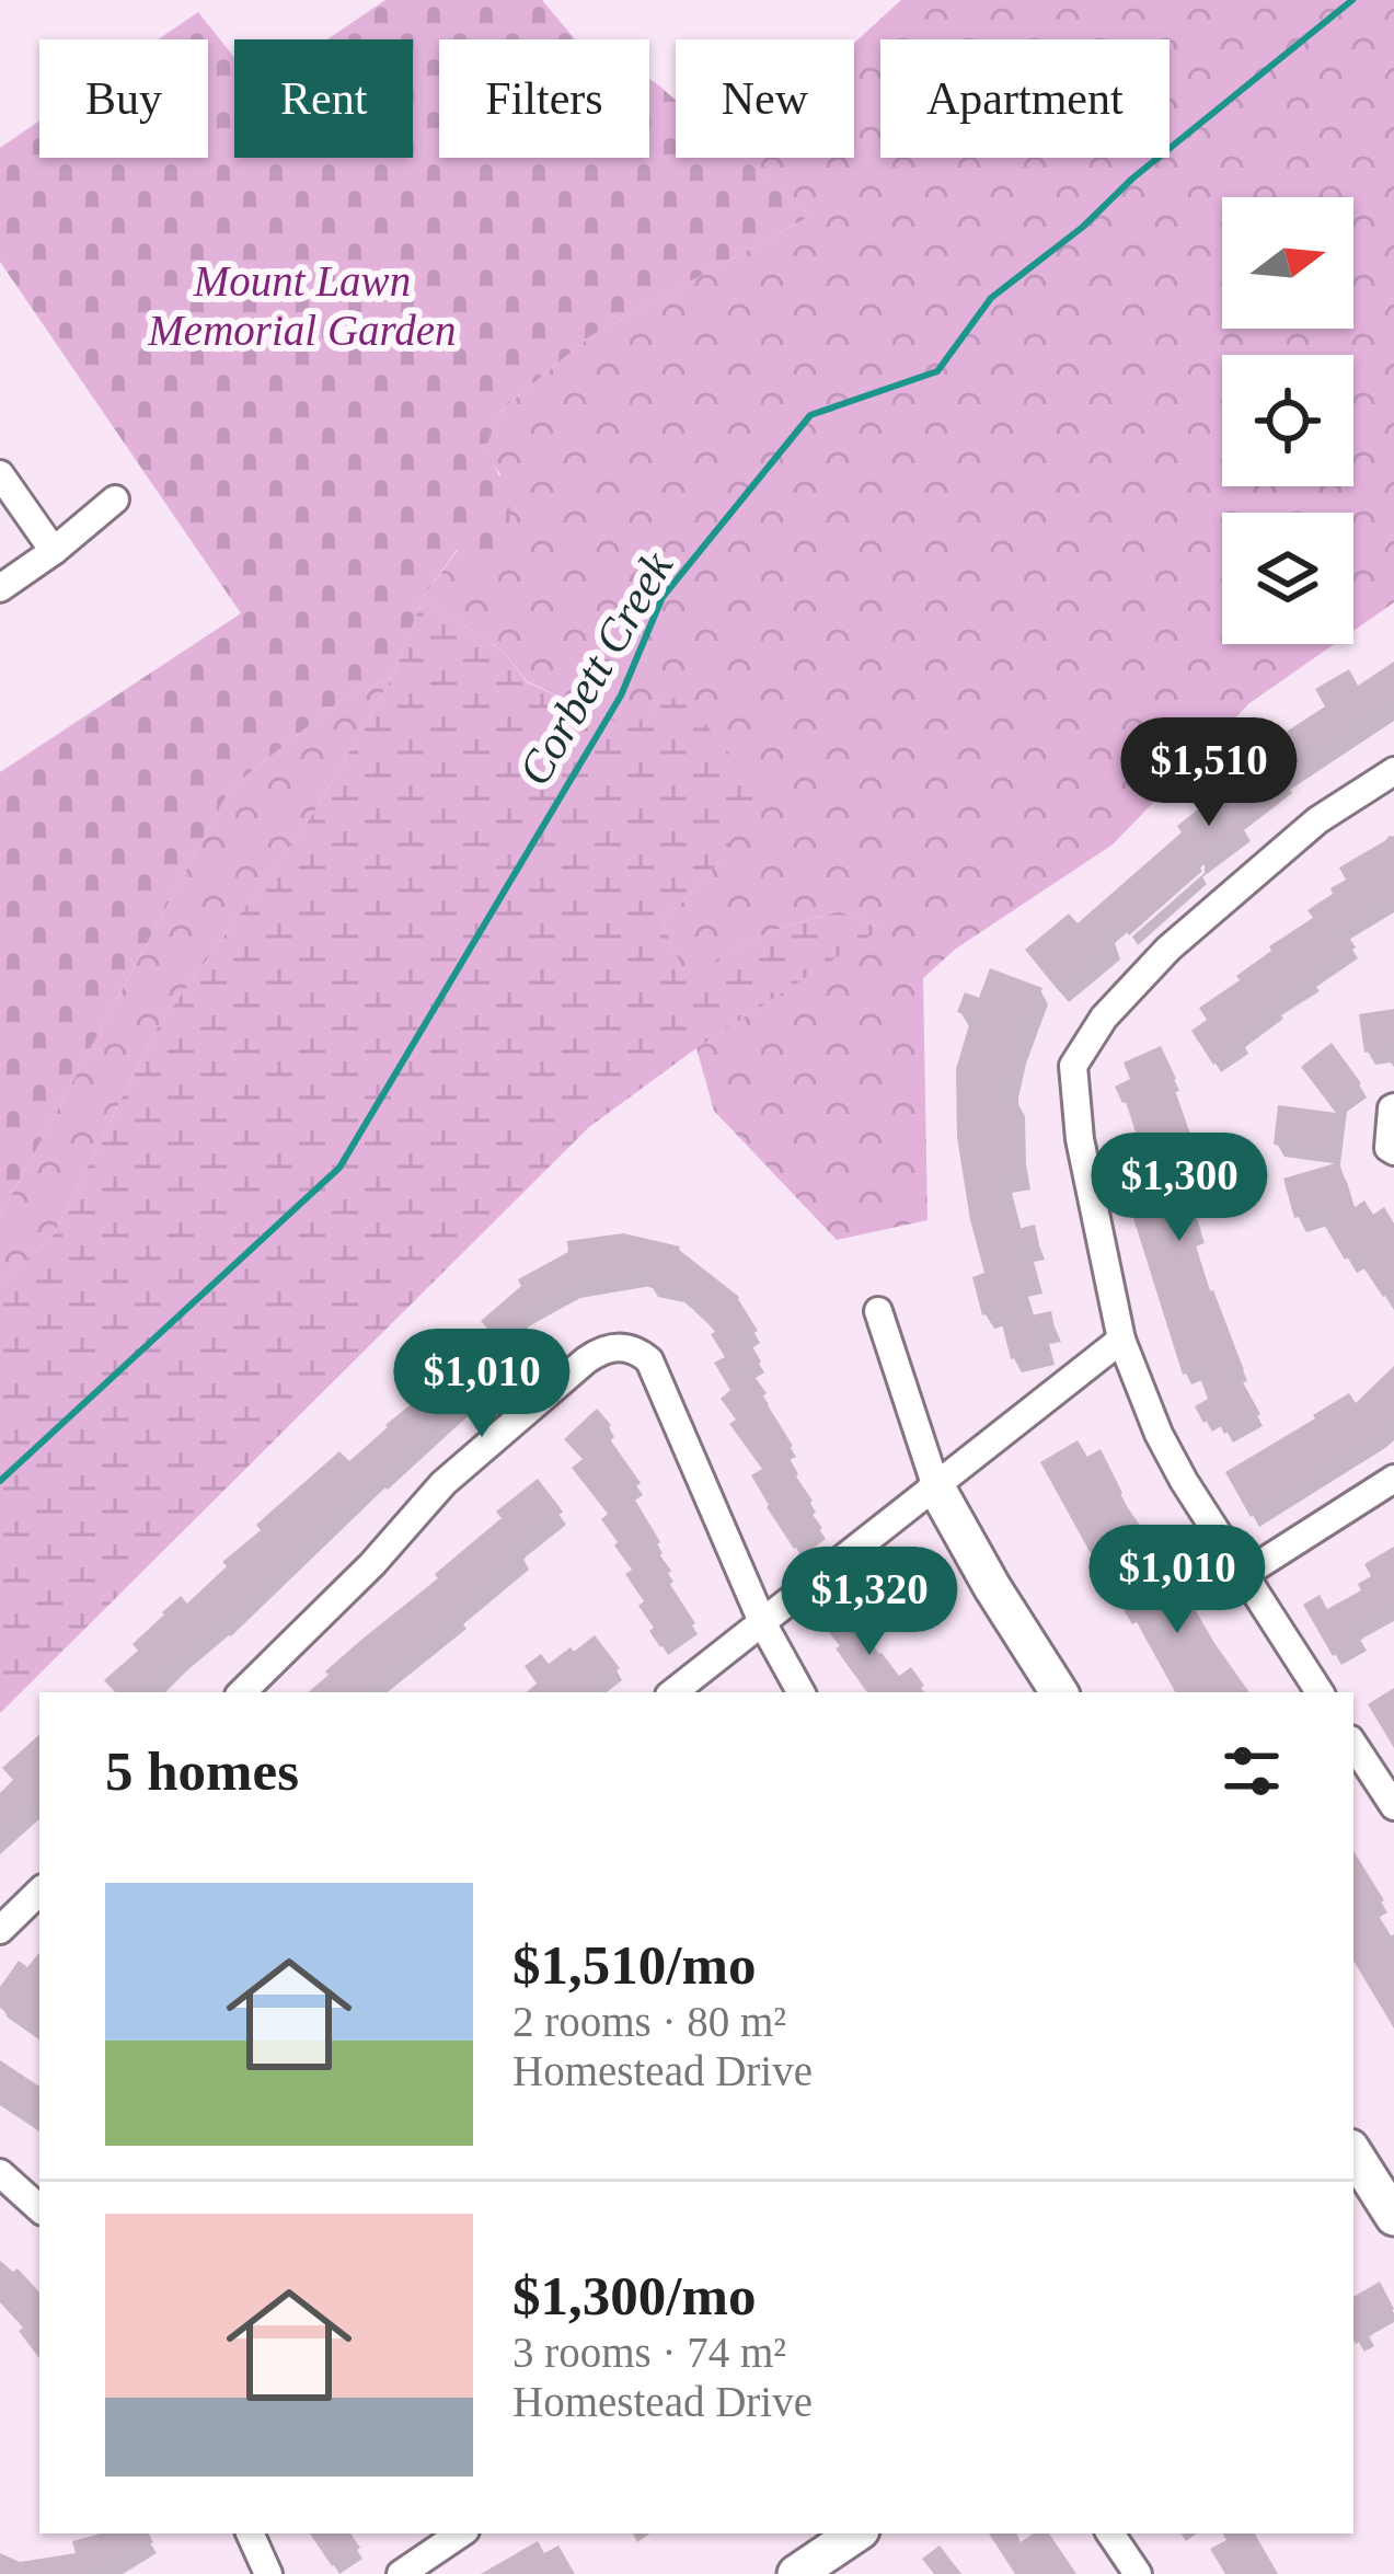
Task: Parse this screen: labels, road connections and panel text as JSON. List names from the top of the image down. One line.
{"water":["Corbett Creek"],"parks":["Mount Lawn Memorial Garden"],"north":"right","page":{"chip":["Buy","Rent","Filters","New","Apartment"],"price":["$1,510","$1,300","$1,010","$1,010","$1,320"],"heading":"5 homes","list":[{"name":"$1,510/mo","note":"2 rooms · 80 m² · Homestead Drive"},{"name":"$1,300/mo","note":"3 rooms · 74 m² · Homestead Drive"}]}}
